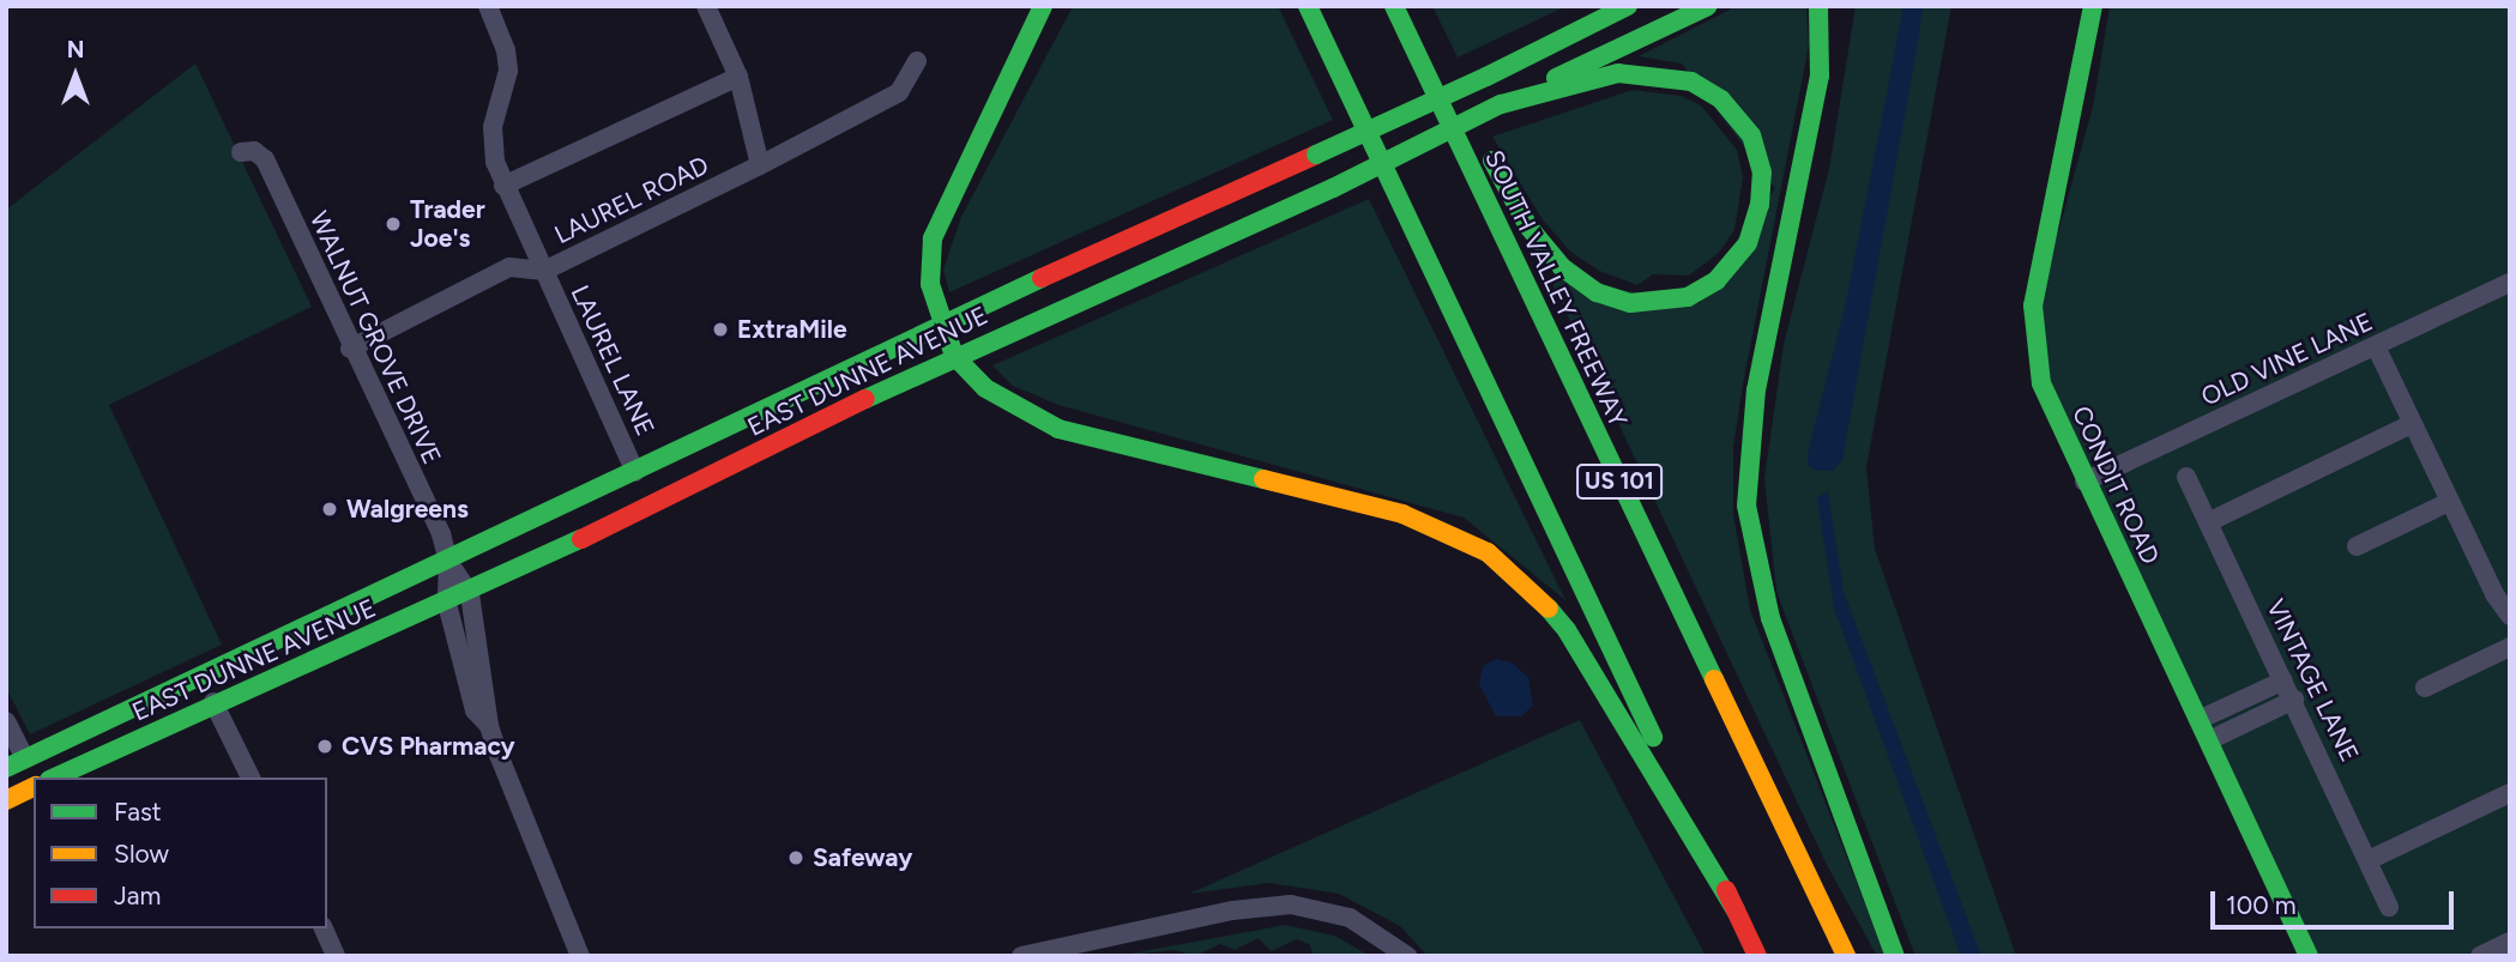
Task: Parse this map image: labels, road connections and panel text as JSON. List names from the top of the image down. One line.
{"streets":{"main road":["SOUTH VALLEY FREEWAY","EAST DUNNE AVENUE","US 101","CONDIT ROAD"],"street":["LAUREL ROAD","WALNUT GROVE DRIVE","OLD VINE LANE","LAUREL LANE","VINTAGE LANE"]},"crossings":[["LAUREL ROAD","WALNUT GROVE DRIVE"],["LAUREL ROAD","LAUREL LANE"],["WALNUT GROVE DRIVE","EAST DUNNE AVENUE"],["OLD VINE LANE","CONDIT ROAD"],["LAUREL LANE","EAST DUNNE AVENUE"]],"places":["Trader Joe's","ExtraMile","Walgreens","CVS Pharmacy","Safeway"],"legend":["Fast","Slow","Jam"],"scale_bar":"100 m","north":"top"}
